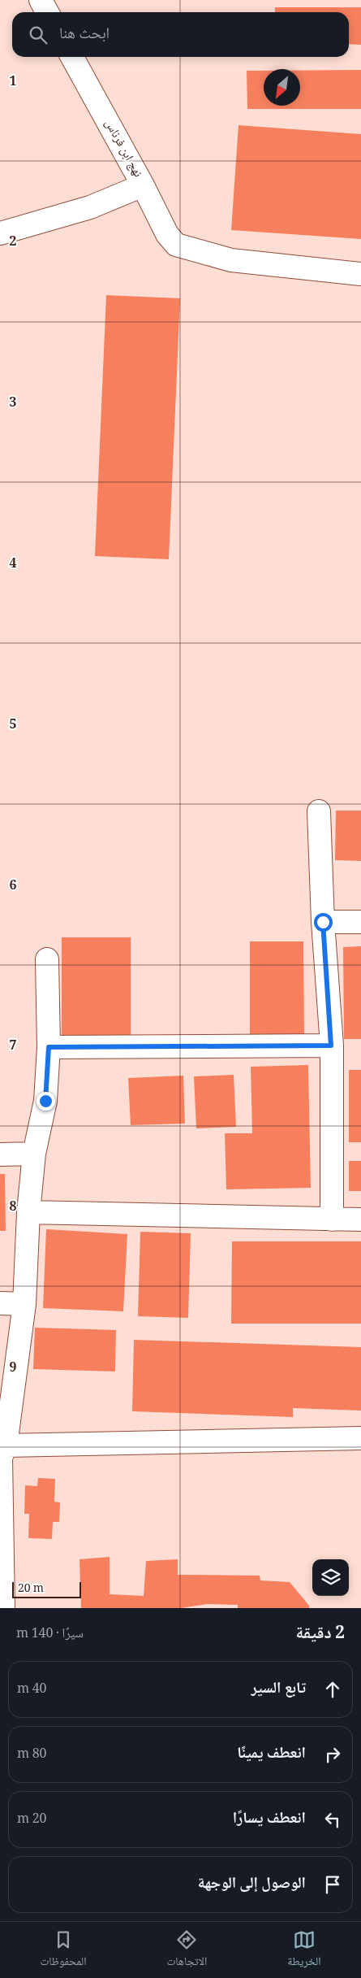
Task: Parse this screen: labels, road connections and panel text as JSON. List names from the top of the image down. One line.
{"streets":{"street":["نهج ابن فرناس"]},"scale_bar":"20 m","north":"bottom left","page":{"search":"ابحث هنا","scale":"20 m","heading":["2 دقيقة","سيرًا · 140 m"],"list":[["تابع السير","40 m"],["انعطف يمينًا","80 m"],["انعطف يسارًا","20 m"],"الوصول إلى الوجهة"],"nav":["الخريطة","الاتجاهات","المحفوظات"]},"grid":{"rows":["1","2","3","4","5","6","7","8","9"]}}
